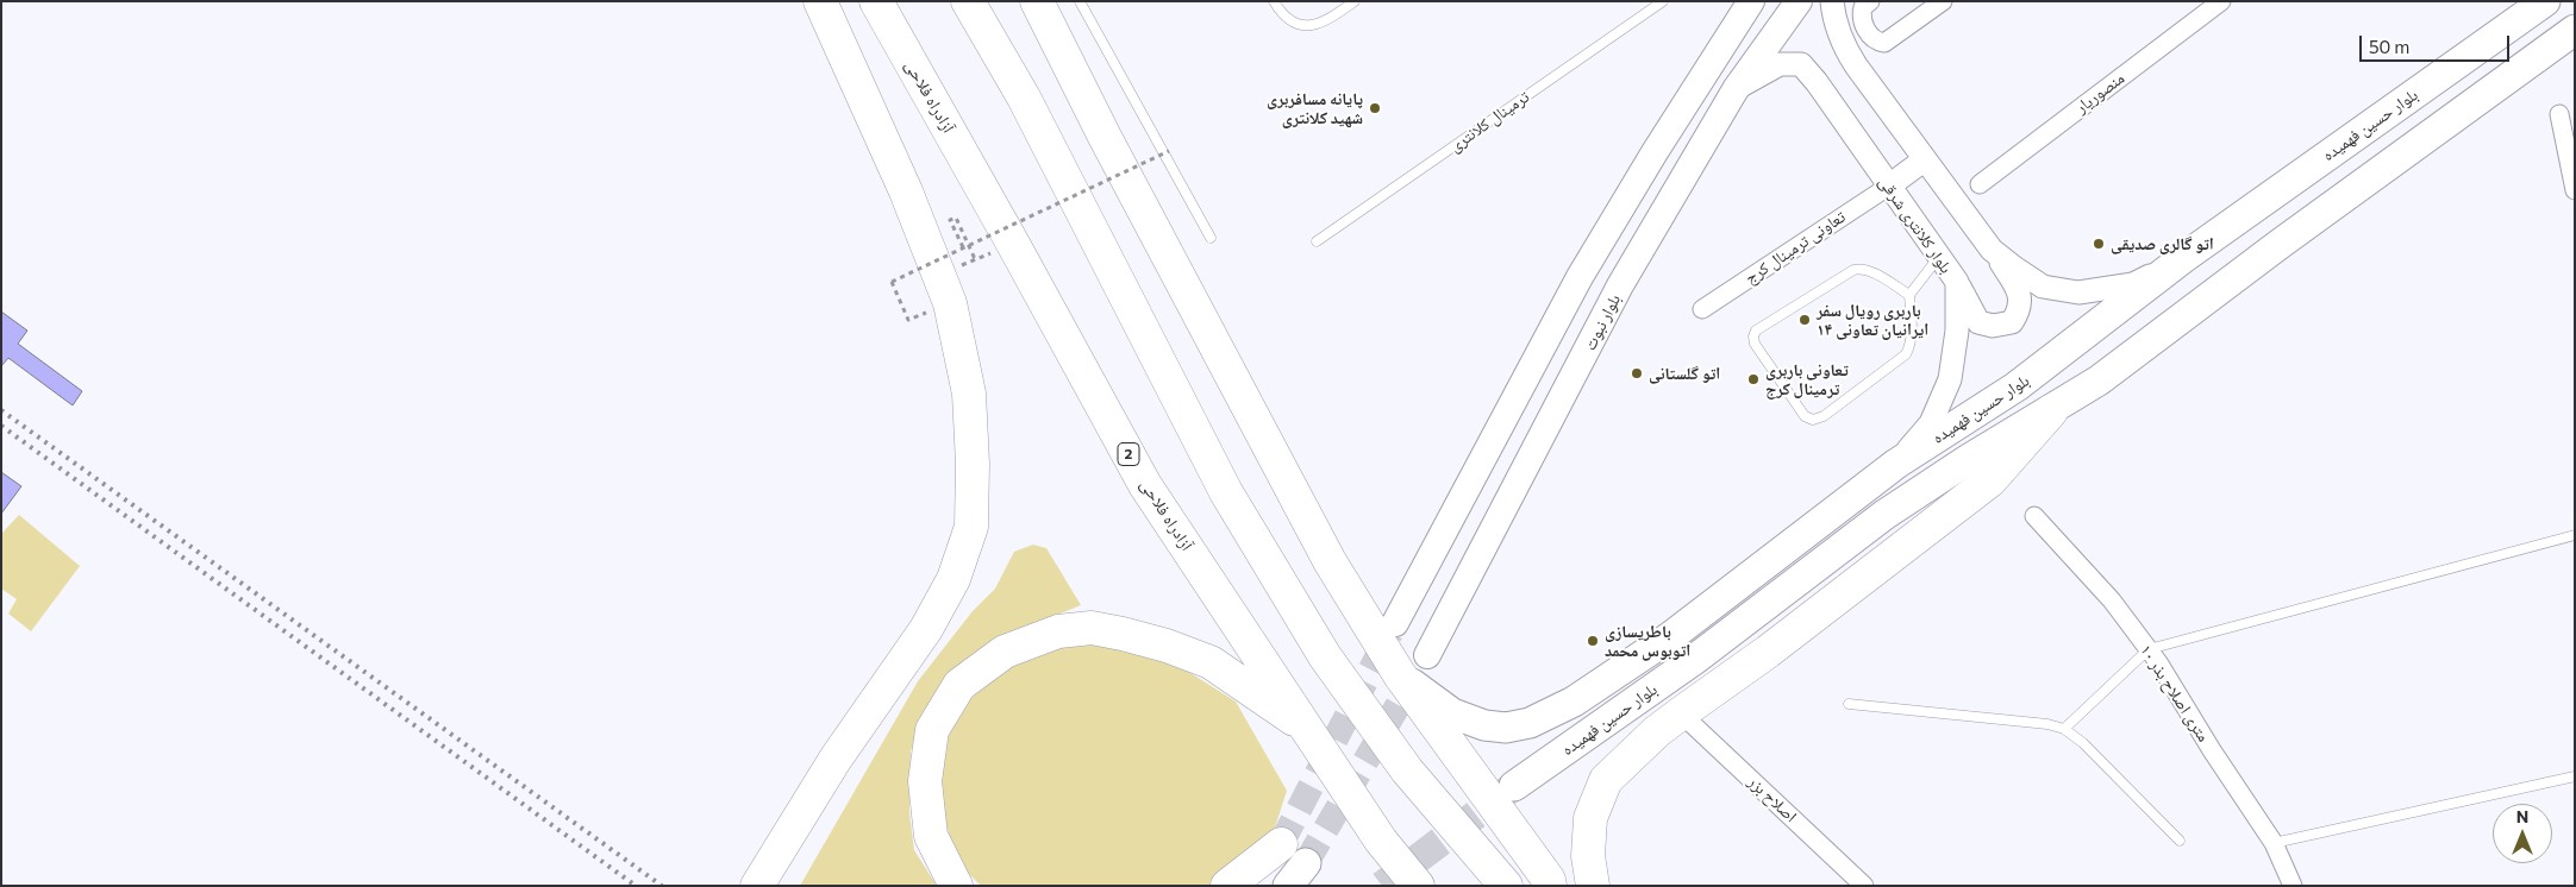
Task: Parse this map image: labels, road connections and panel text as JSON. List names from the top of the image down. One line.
{"streets":{"highway":["آزادراه فلاحی","2"],"main road":["بلوار حسین فهمیده","بلوار نبوت"],"street":["منصوریار","بلوار کلانتری شرقی","تعاونی ترمینال کرج","۱۰ متری اصلاح بذر","اصلاح بزر"],"lane":["ترمینال کلانتری"]},"crossings":[["بلوار حسین فهمیده","بلوار کلانتری شرقی"],["بلوار کلانتری شرقی","تعاونی ترمینال کرج"],["بلوار کلانتری شرقی","بلوار نبوت"]],"places":["پایانه مسافربری شهید کلانتری","اتو گالری صدیقی","باربری رویال سفر ایرانیان تعاونی ۱۴","اتو گلستانی","تعاونی باربری ترمینال کرج","باطریسازی اتوبوس محمد"],"scale_bar":"50 m","north":"top"}
